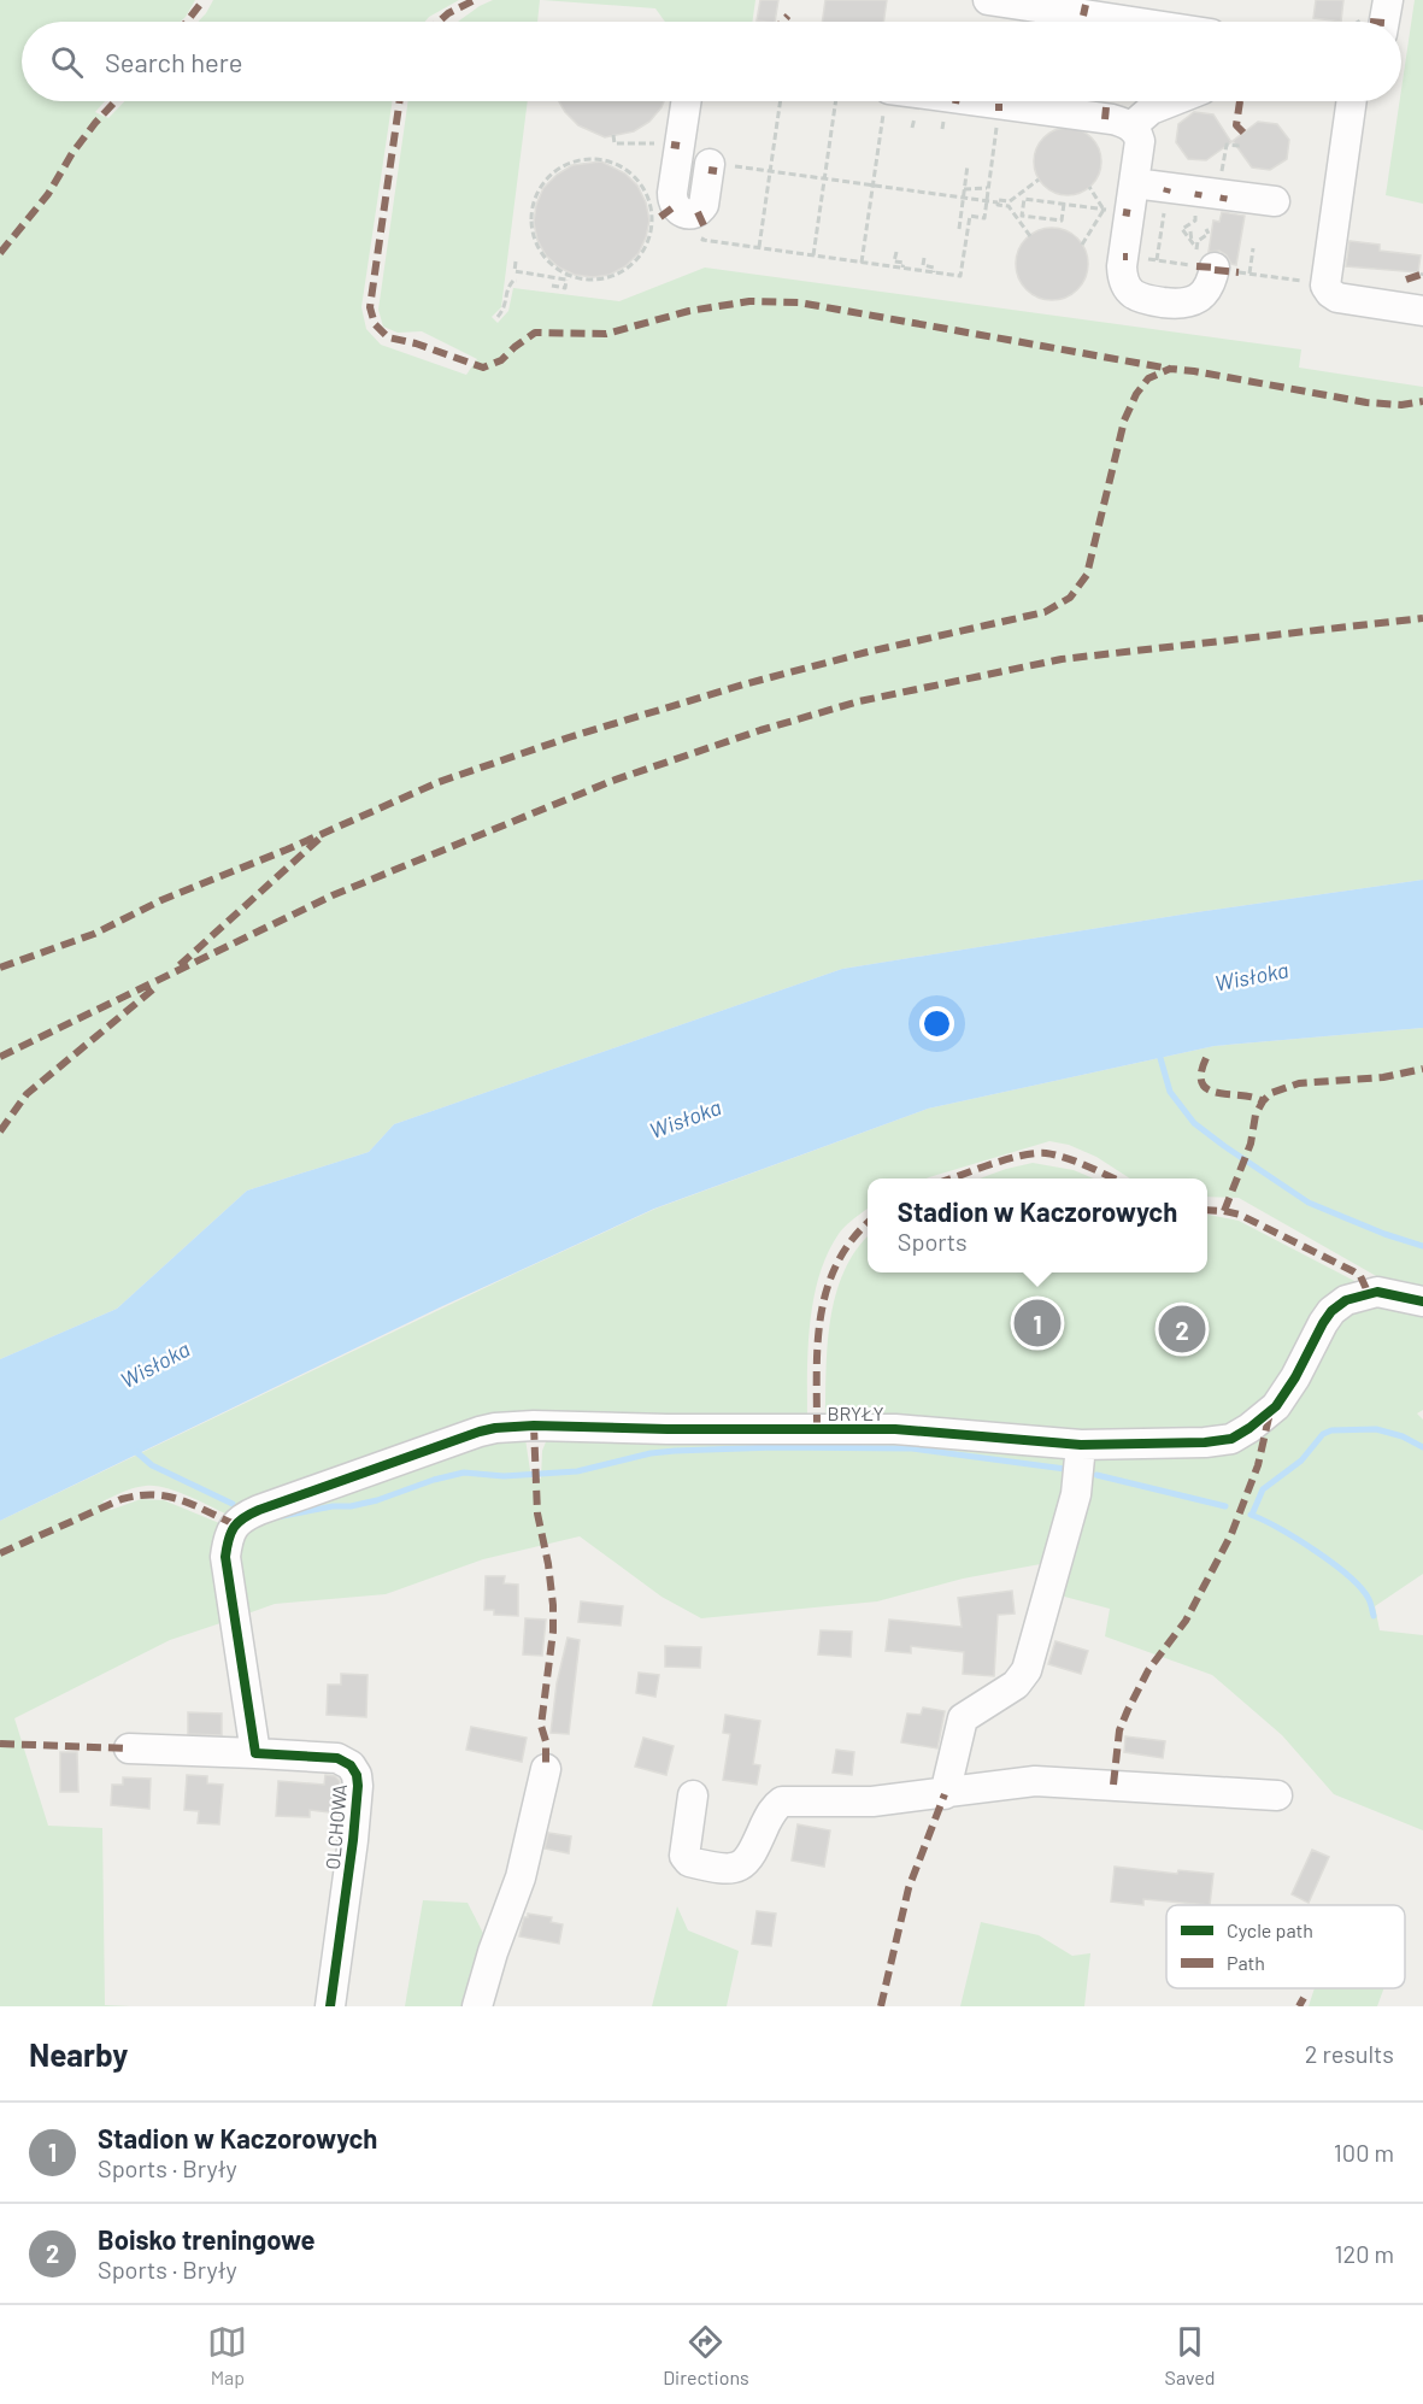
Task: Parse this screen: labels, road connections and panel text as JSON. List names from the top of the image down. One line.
{"streets":{"street":["BRYŁY","OLCHOWA"]},"crossings":[["BRYŁY","OLCHOWA"]],"water":["Wisłoka"],"legend":["Cycle path","Path"],"page":{"search":"Search here","popup":["Stadion w Kaczorowych","Sports"],"pins":["1","2"],"heading":["Nearby","2 results"],"list":[{"mark":"1","name":"Stadion w Kaczorowych","note":"Sports · Bryły","value":"100 m"},{"mark":"2","name":"Boisko treningowe","note":"Sports · Bryły","value":"120 m"}],"nav":["Map","Directions","Saved"]}}
